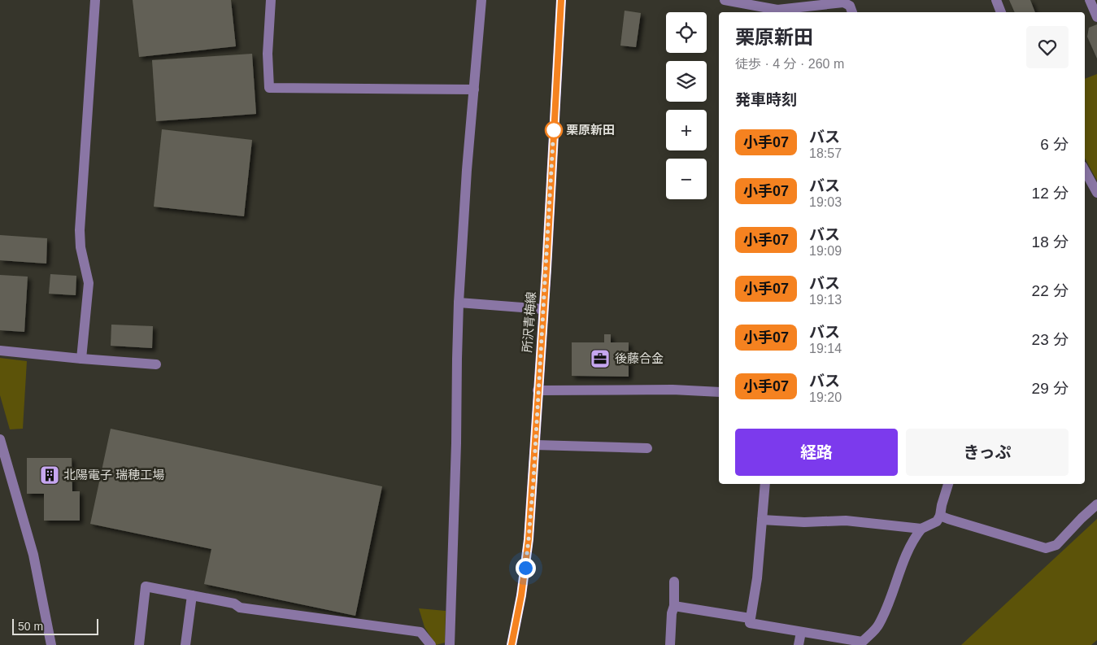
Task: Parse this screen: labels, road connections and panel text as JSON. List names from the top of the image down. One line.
{"streets":{"main road":["所沢青梅線"]},"places":{"other":["栗原新田"],"office":["後藤合金"],"building":["北陽電子 瑞穂工場"]},"lines":["bus line 小手07"],"scale_bar":"50 m","page":{"map_buttons":["+","−"],"heading":[["栗原新田","徒歩 · 4 分 · 260 m"],"発車時刻"],"list":[{"mark":"小手07","name":"バス","note":"18:57","value":"6 分"},{"mark":"小手07","name":"バス","note":"19:03","value":"12 分"},{"mark":"小手07","name":"バス","note":"19:09","value":"18 分"},{"mark":"小手07","name":"バス","note":"19:13","value":"22 分"},{"mark":"小手07","name":"バス","note":"19:14","value":"23 分"},{"mark":"小手07","name":"バス","note":"19:20","value":"29 分"}],"buttons":["経路","きっぷ"],"scale":"50 m"}}
